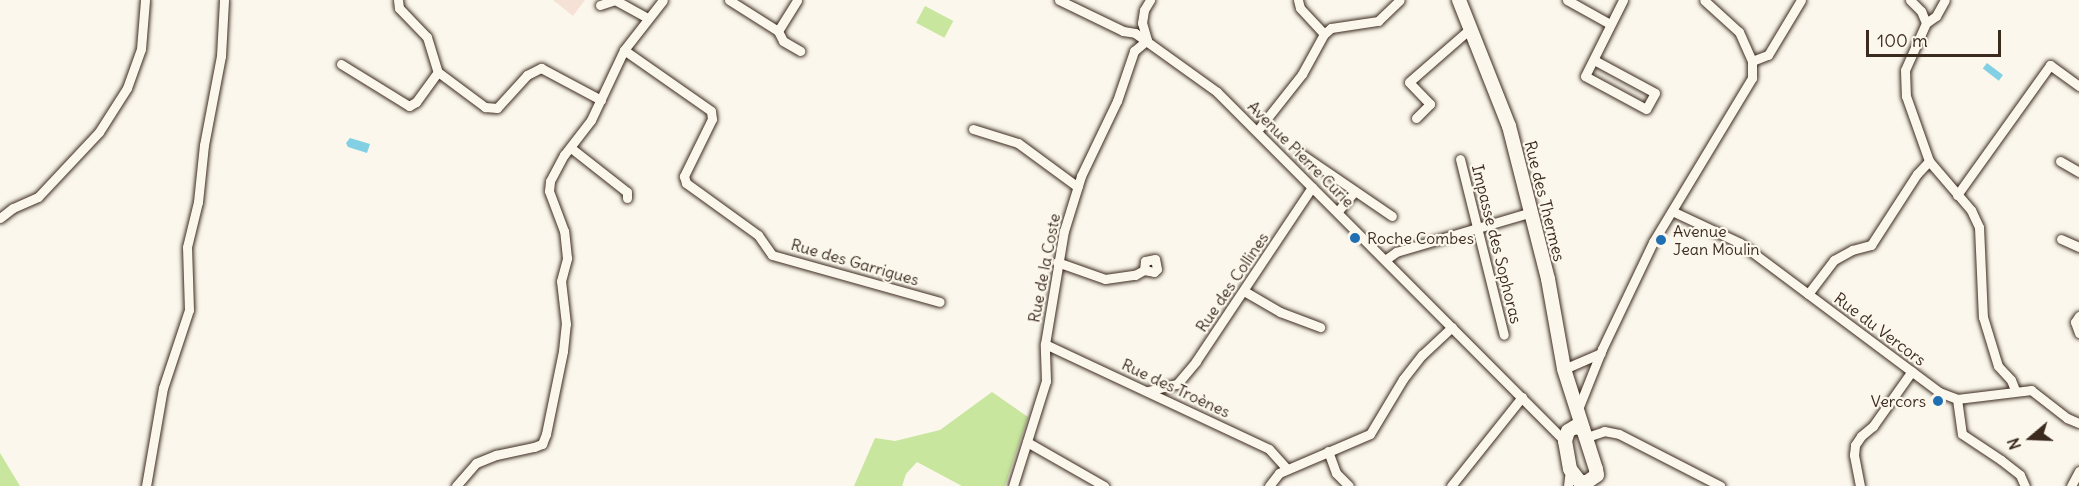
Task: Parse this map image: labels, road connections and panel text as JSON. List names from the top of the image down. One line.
{"streets":{"main road":["Rue des Thermes"],"street":["Avenue Pierre Curie","Impasse des Sophoras","Rue des Garrigues","Rue de la Coste","Rue des Collines","Rue du Vercors","Rue des Troènes"]},"crossings":[["Avenue Pierre Curie","Rue des Thermes"],["Avenue Pierre Curie","Rue de la Coste"],["Avenue Pierre Curie","Rue des Collines"],["Rue de la Coste","Rue des Troènes"]],"places":["Roche Combes","Avenue Jean Moulin","Vercors"],"scale_bar":"100 m","north":"left"}
